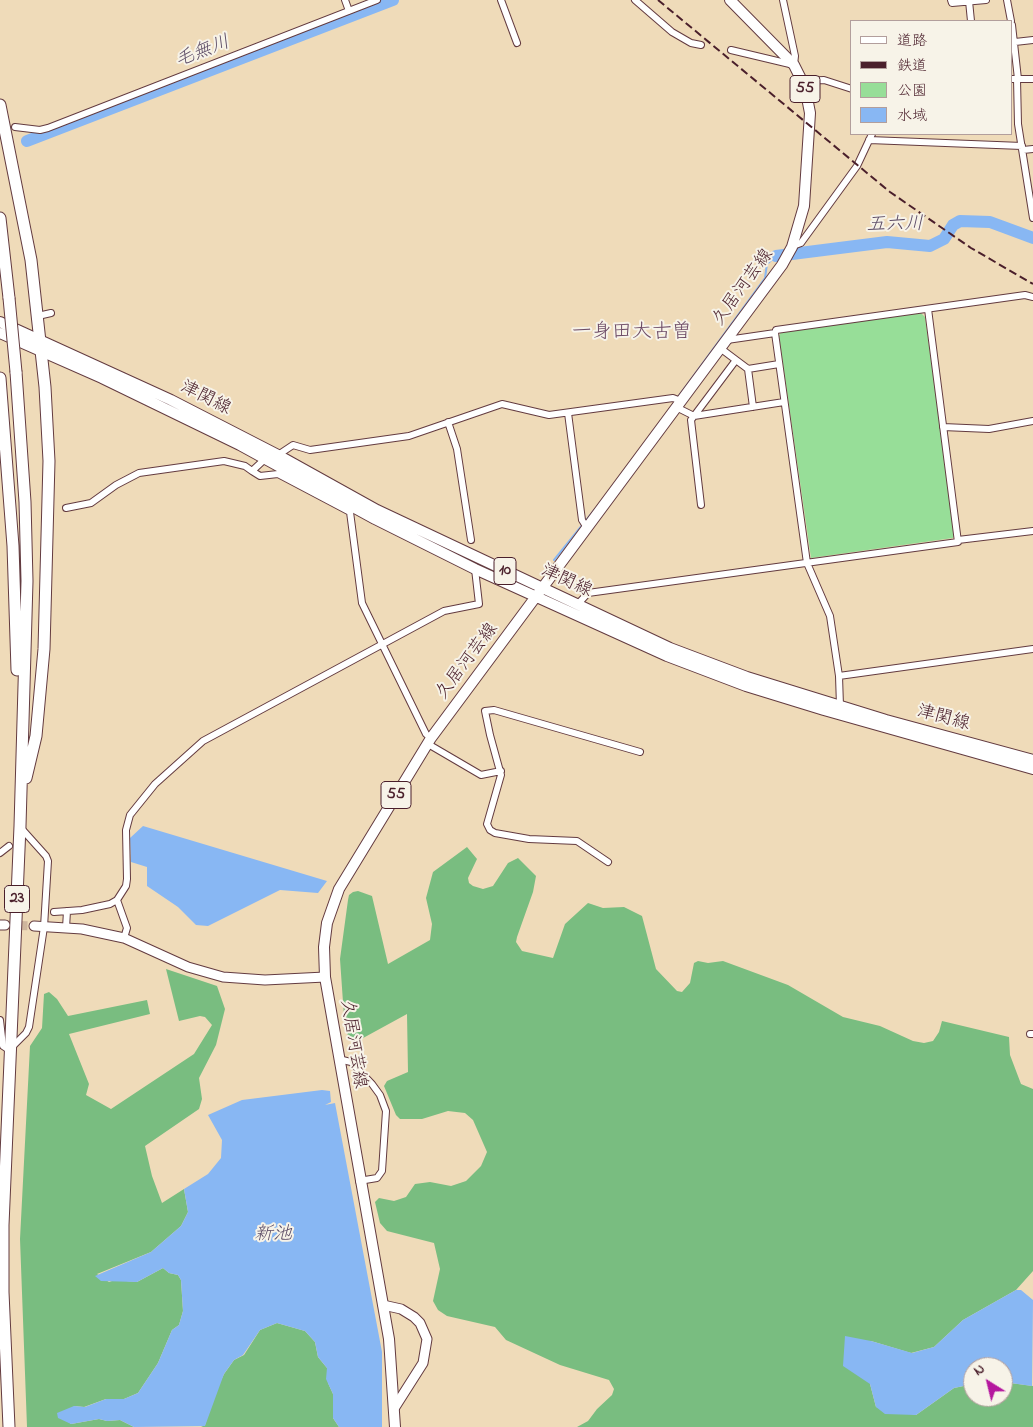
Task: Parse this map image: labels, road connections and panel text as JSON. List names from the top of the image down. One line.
{"streets":{"highway":["23"],"main road":["55","久居河芸線","津関線","10"]},"crossings":[["久居河芸線","津関線"]],"districts":["一身田大古曽"],"water":["毛無川","五六川","新池"],"legend":["道路","鉄道","公園","水域"],"north":"top left"}
